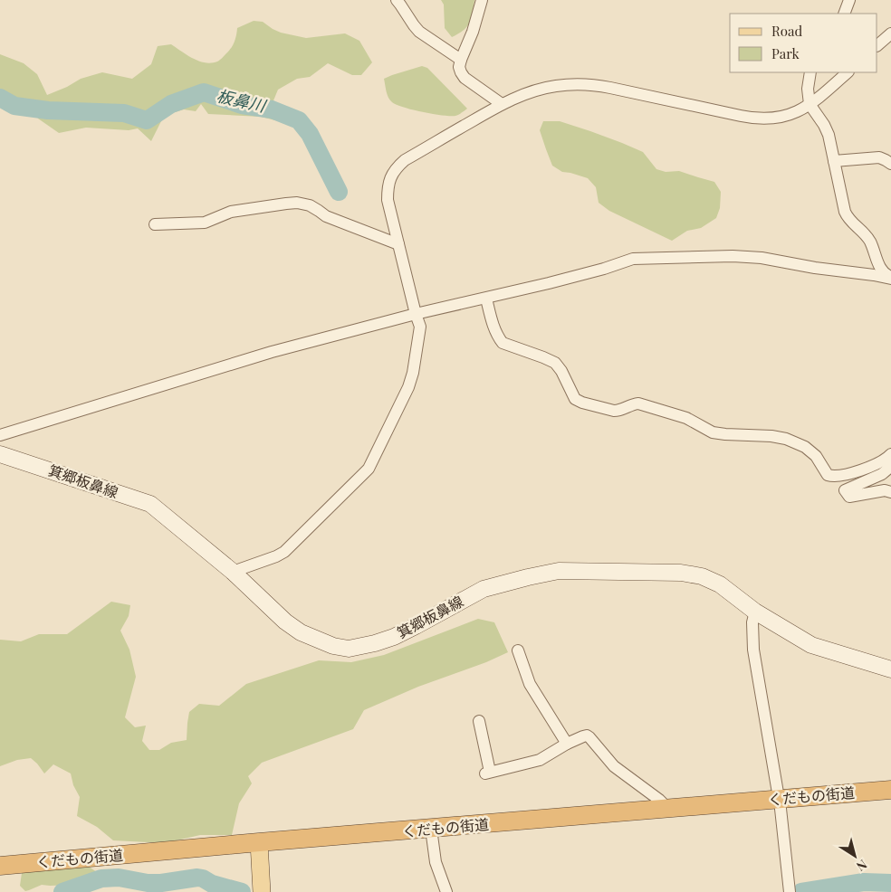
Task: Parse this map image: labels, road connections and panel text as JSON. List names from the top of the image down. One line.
{"streets":{"highway":["くだもの街道"],"main road":["箕郷板鼻線"]},"water":["板鼻川"],"legend":["Road","Park"],"north":"bottom right"}
